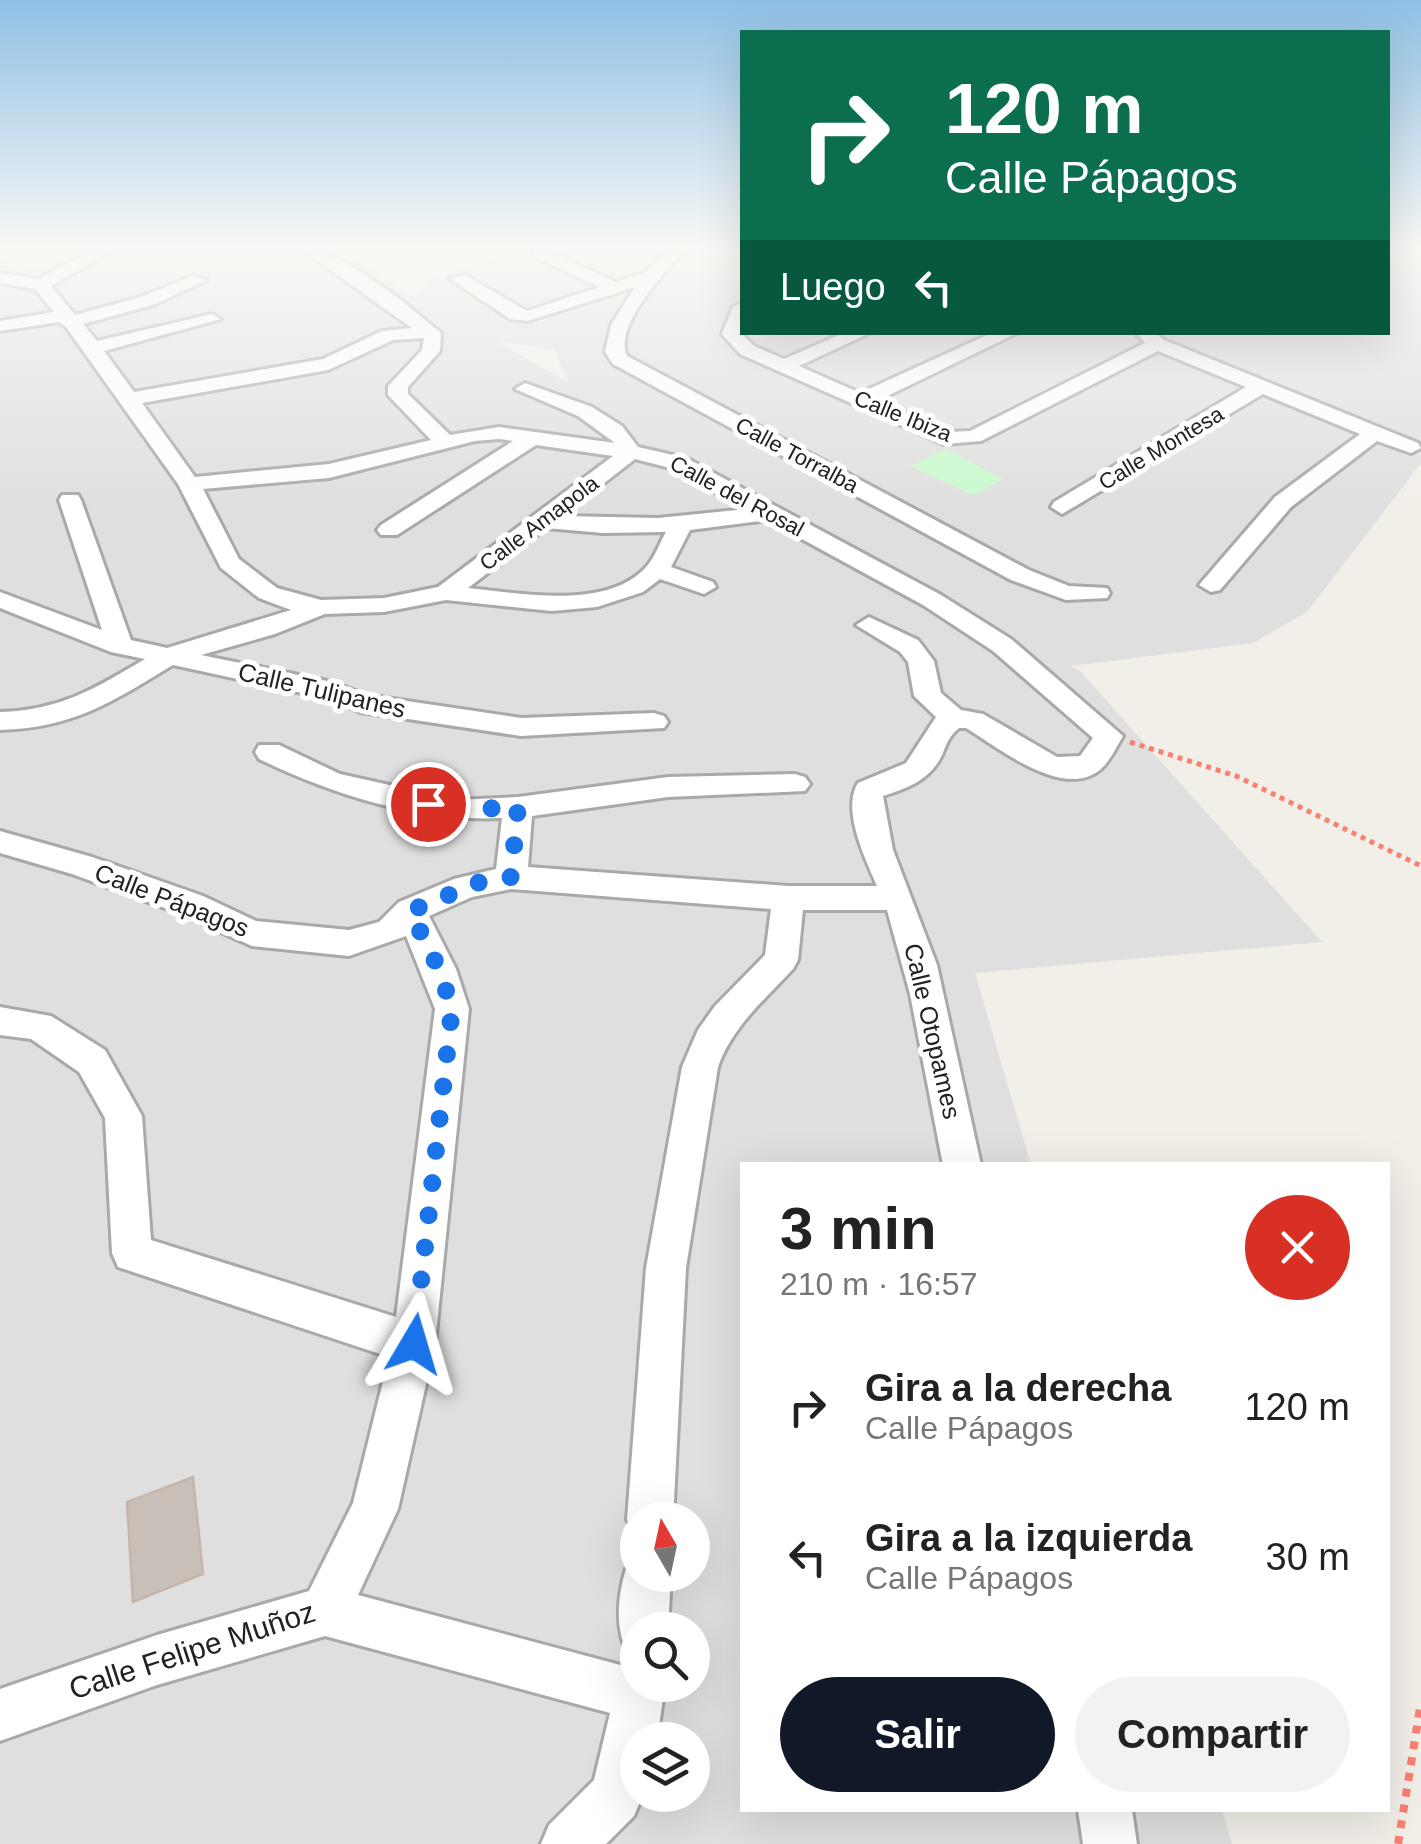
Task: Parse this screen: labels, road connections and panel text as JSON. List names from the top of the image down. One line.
{"streets":{"street":["Calle Ibiza","Calle Montesa","Calle Torralba","Calle del Rosal","Calle Amapola","Calle Tulipanes","Calle Pápagos","Calle Otopames","Calle Felipe Muñoz"]},"crossings":[["Calle del Rosal","Calle Amapola"],["Calle Pápagos","Calle Otopames"],["Calle Pápagos","Calle Felipe Muñoz"]],"north":"top","page":{"turn":["120 m","Calle Pápagos"],"then":"Luego","heading":["3 min","210 m · 16:57"],"list":[{"name":"Gira a la derecha","note":"Calle Pápagos","value":"120 m"},{"name":"Gira a la izquierda","note":"Calle Pápagos","value":"30 m"}],"buttons":["Salir","Compartir"]}}
